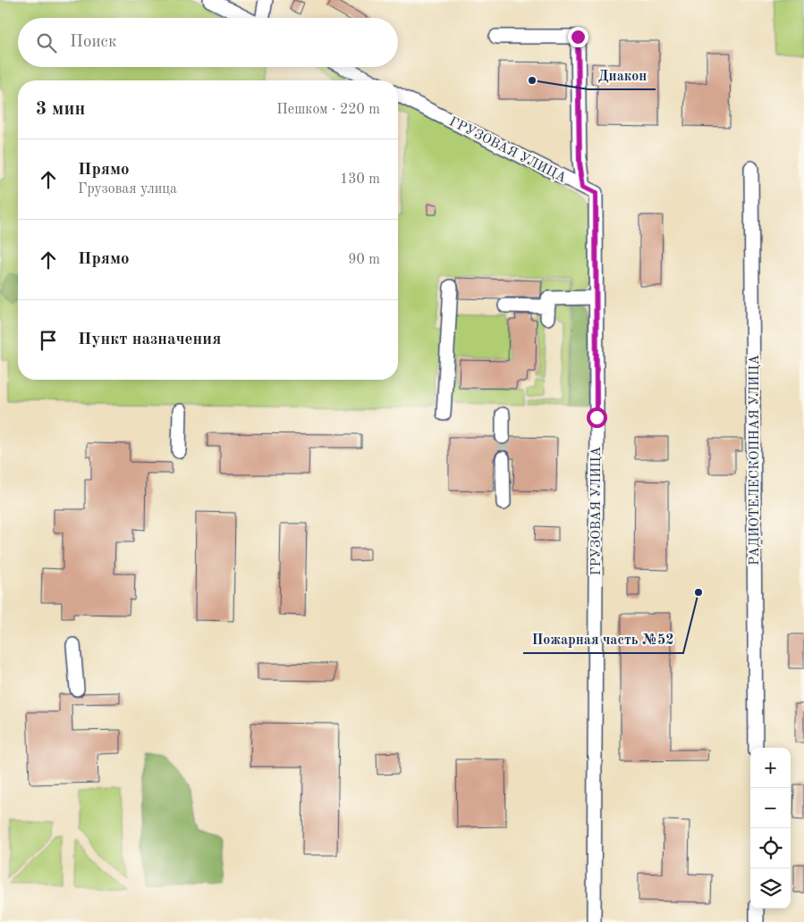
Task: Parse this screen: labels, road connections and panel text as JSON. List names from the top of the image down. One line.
{"streets":{"street":["ГРУЗОВАЯ УЛИЦА","РАДИОТЕЛЕСКОПНАЯ УЛИЦА"]},"places":["Диакон","Пожарная часть №52"],"page":{"search":"Поиск","heading":["3 мин","Пешком · 220 m"],"list":[["Прямо","Грузовая улица","130 m"],["Прямо","90 m"],"Пункт назначения"],"map_buttons":["+","−"]}}
